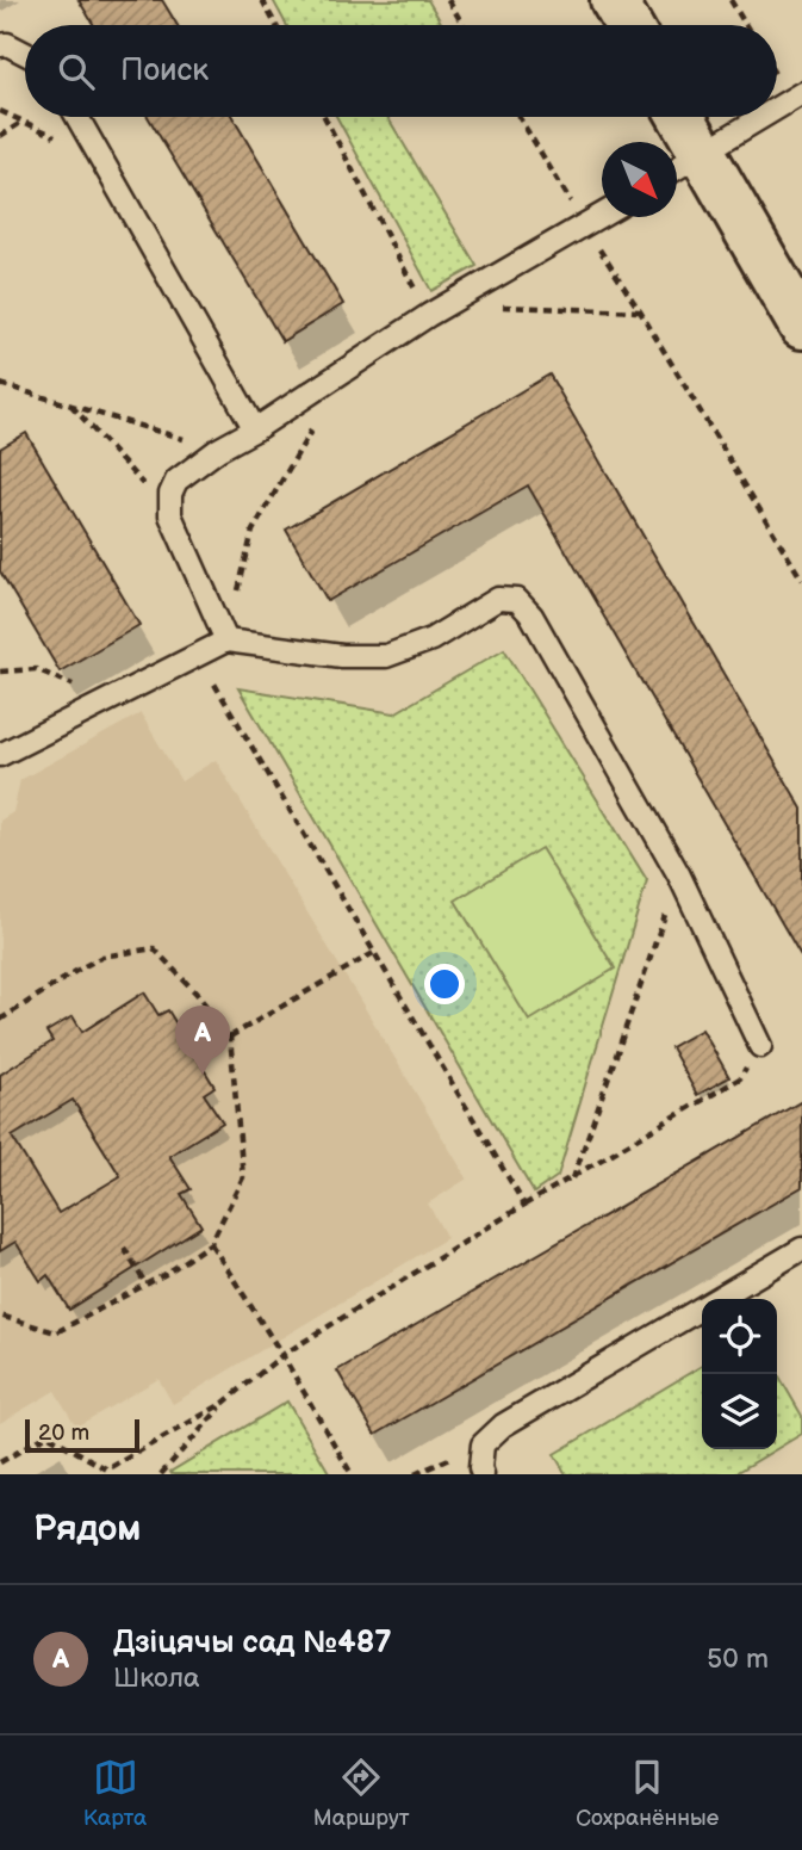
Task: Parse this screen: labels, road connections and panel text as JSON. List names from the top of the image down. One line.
{"scale_bar":"20 m","north":"bottom right","page":{"search":"Поиск","pins":"A","scale":"20 m","heading":"Рядом","list":[{"mark":"A","name":"Дзіцячы сад №487","note":"Школа","value":"50 m"}],"nav":["Карта","Маршрут","Сохранённые"]}}
